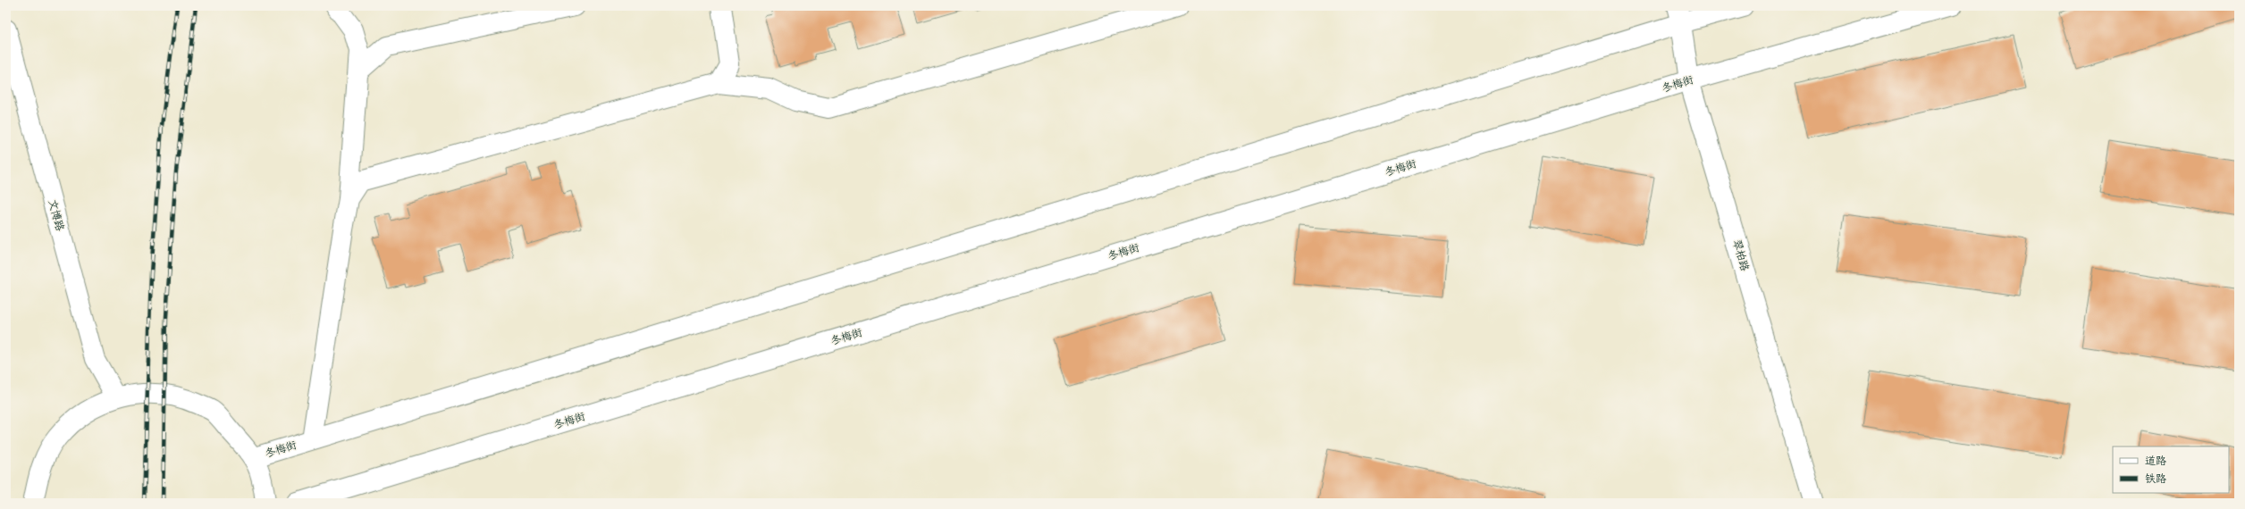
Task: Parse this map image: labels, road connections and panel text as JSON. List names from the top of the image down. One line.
{"streets":{"street":["冬梅街","文博路","翠柏路"]},"crossings":[["冬梅街","翠柏路"]],"legend":["道路","铁路"]}
